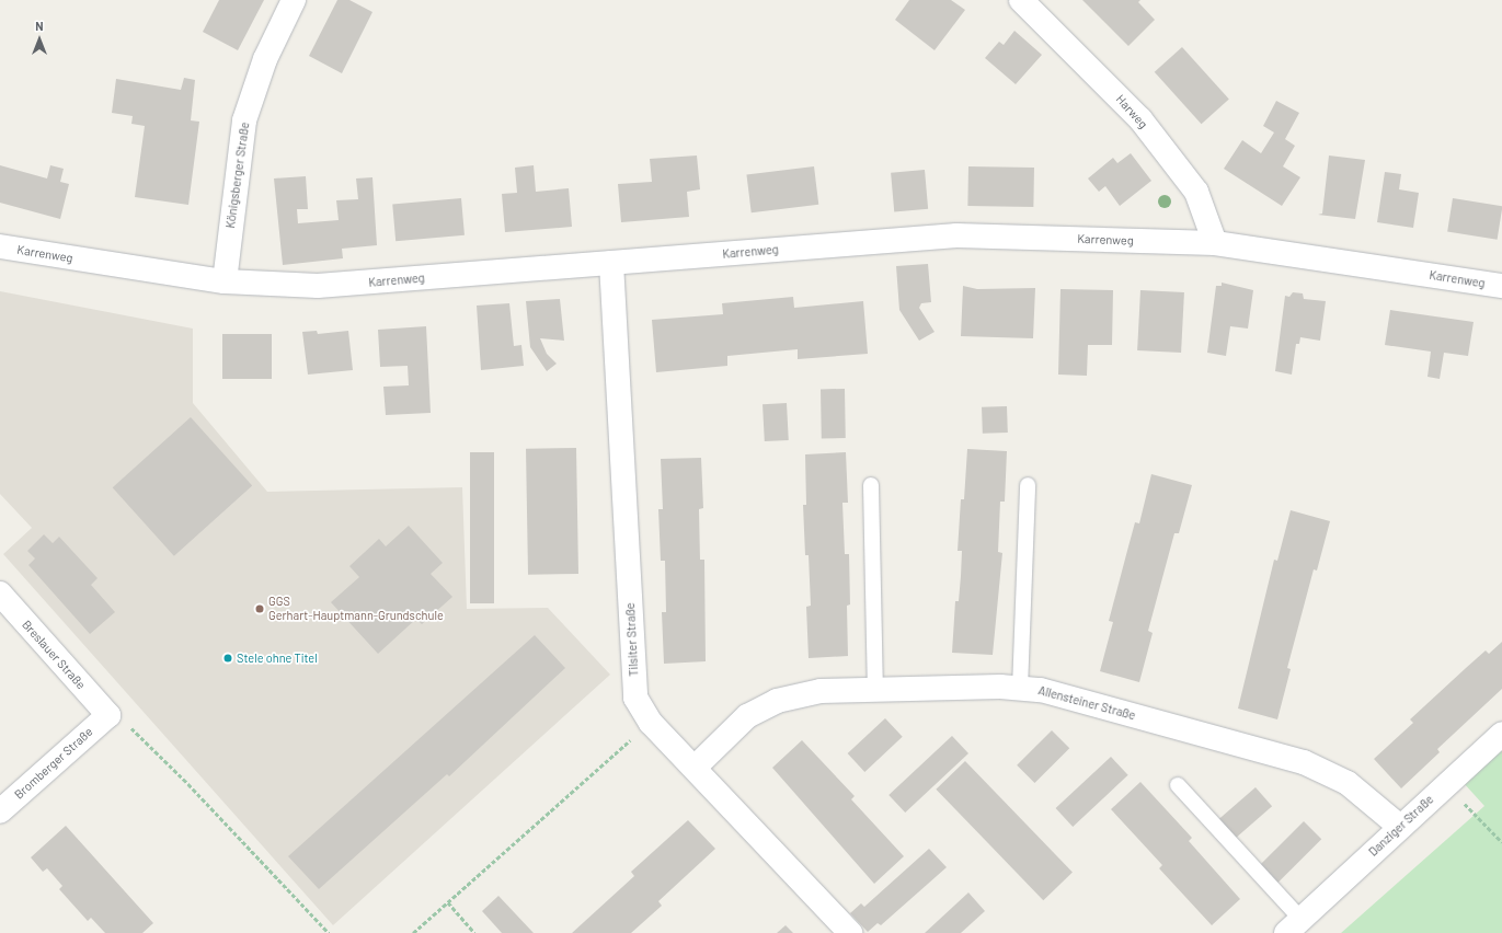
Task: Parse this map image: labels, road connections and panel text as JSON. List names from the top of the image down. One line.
{"streets":{"street":["Harweg","Königsberger Straße","Karrenweg","Tilsiter Straße","Breslauer Straße","Allensteiner Straße","Bromberger Straße","Danziger Straße"]},"crossings":[["Harweg","Karrenweg"],["Königsberger Straße","Karrenweg"],["Karrenweg","Tilsiter Straße"],["Tilsiter Straße","Allensteiner Straße"],["Breslauer Straße","Bromberger Straße"],["Allensteiner Straße","Danziger Straße"]],"places":["GGS Gerhart-Hauptmann-Grundschule","Stele ohne Titel"],"north":"top"}
